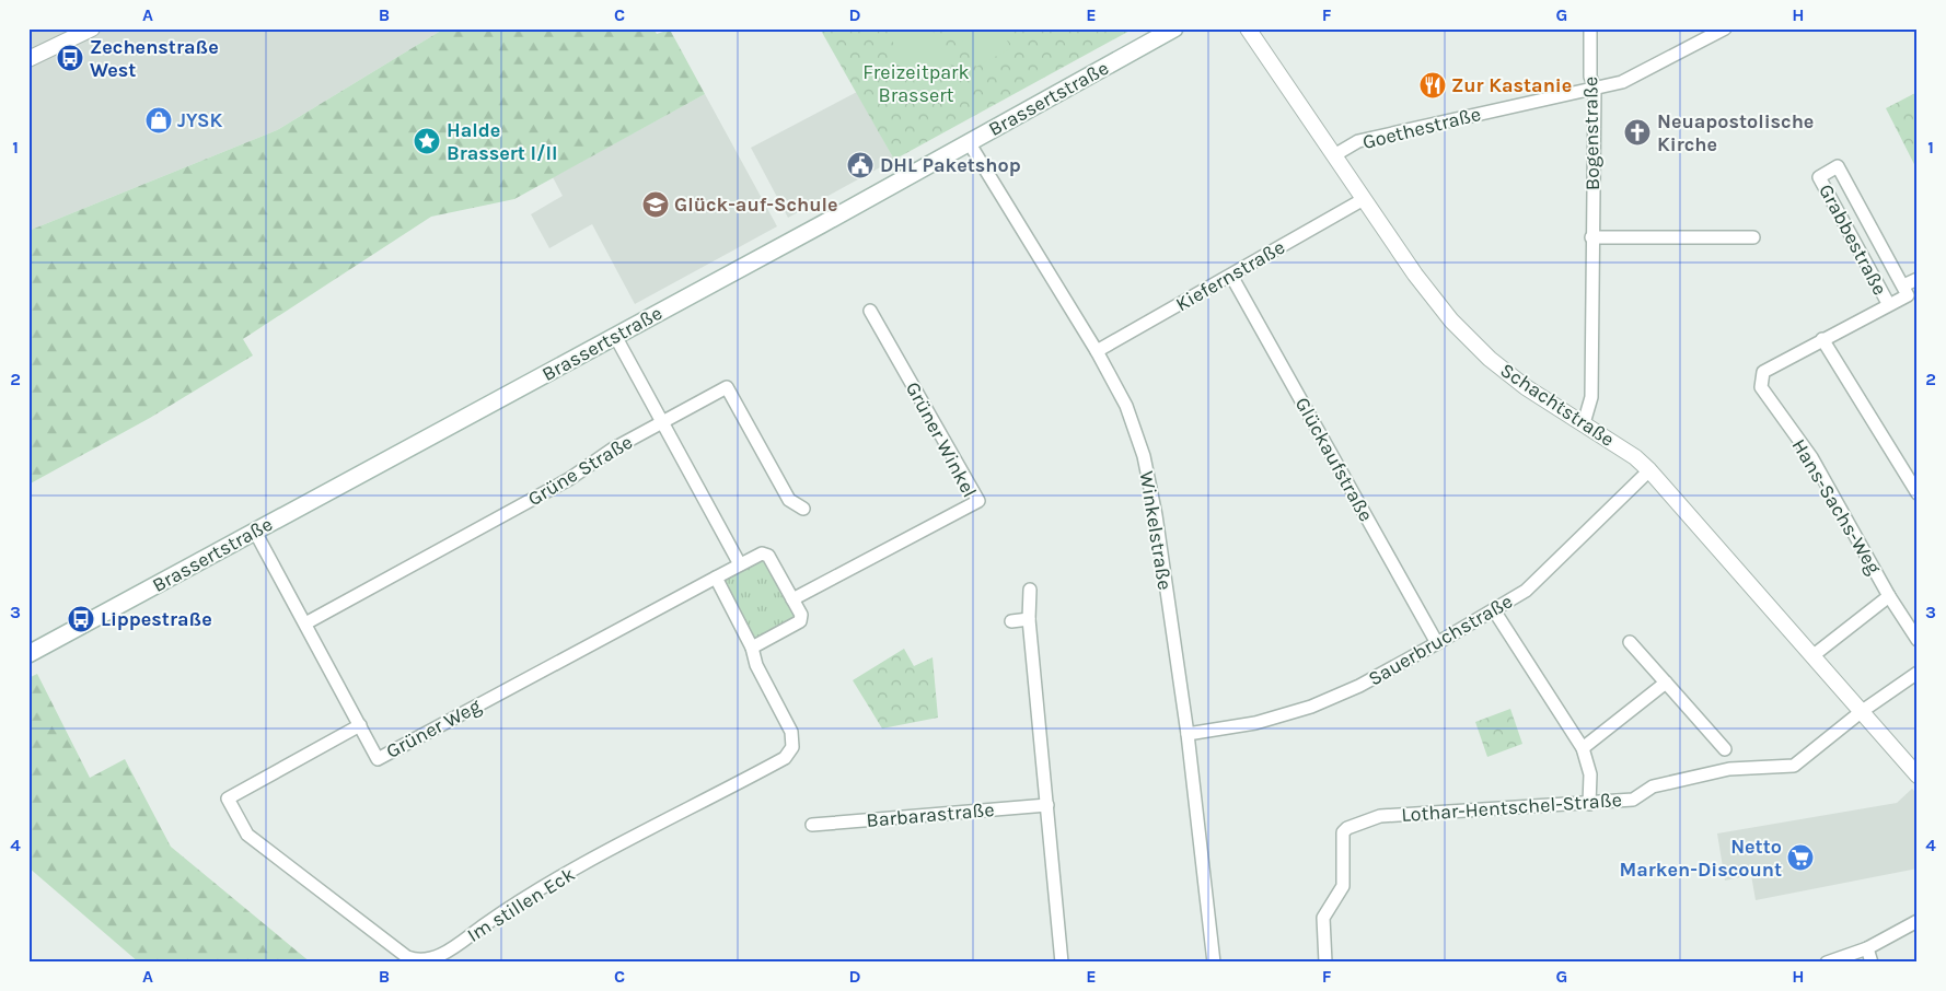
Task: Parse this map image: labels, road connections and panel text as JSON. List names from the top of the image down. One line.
{"streets":{"main road":["Brassertstraße"],"street":["Goethestraße","Bogenstraße","Grabbestraße","Kiefernstraße","Schachtstraße","Grüner Winkel","Glückaufstraße","Grüne Straße","Hans-Sachs-Weg","Winkelstraße","Sauerbruchstraße","Grüner Weg","Lothar-Hentschel-Straße","Barbarastraße","Im stillen Eck"]},"crossings":[["Brassertstraße","Winkelstraße"],["Brassertstraße","Grüner Weg"],["Goethestraße","Bogenstraße"],["Goethestraße","Schachtstraße"],["Bogenstraße","Schachtstraße"],["Kiefernstraße","Schachtstraße"],["Kiefernstraße","Glückaufstraße"],["Kiefernstraße","Winkelstraße"],["Schachtstraße","Sauerbruchstraße"],["Schachtstraße","Lothar-Hentschel-Straße"],["Grüner Winkel","Grüner Weg"],["Glückaufstraße","Sauerbruchstraße"],["Grüne Straße","Grüner Weg"],["Winkelstraße","Sauerbruchstraße"],["Grüner Weg","Im stillen Eck"]],"parks":["Freizeitpark Brassert"],"places":{"bus stop":["Zechenstraße West","Lippestraße"],"restaurant":["Zur Kastanie"],"shop":["JYSK"],"church":["Neuapostolische Kirche"],"place":["Halde Brassert I/II"],"public building":["DHL Paketshop"],"school or university":["Glück-auf-Schule"],"supermarket":["Netto Marken-Discount"]},"grid":{"columns":["A","B","C","D","E","F","G","H"],"rows":["1","2","3","4"]}}
